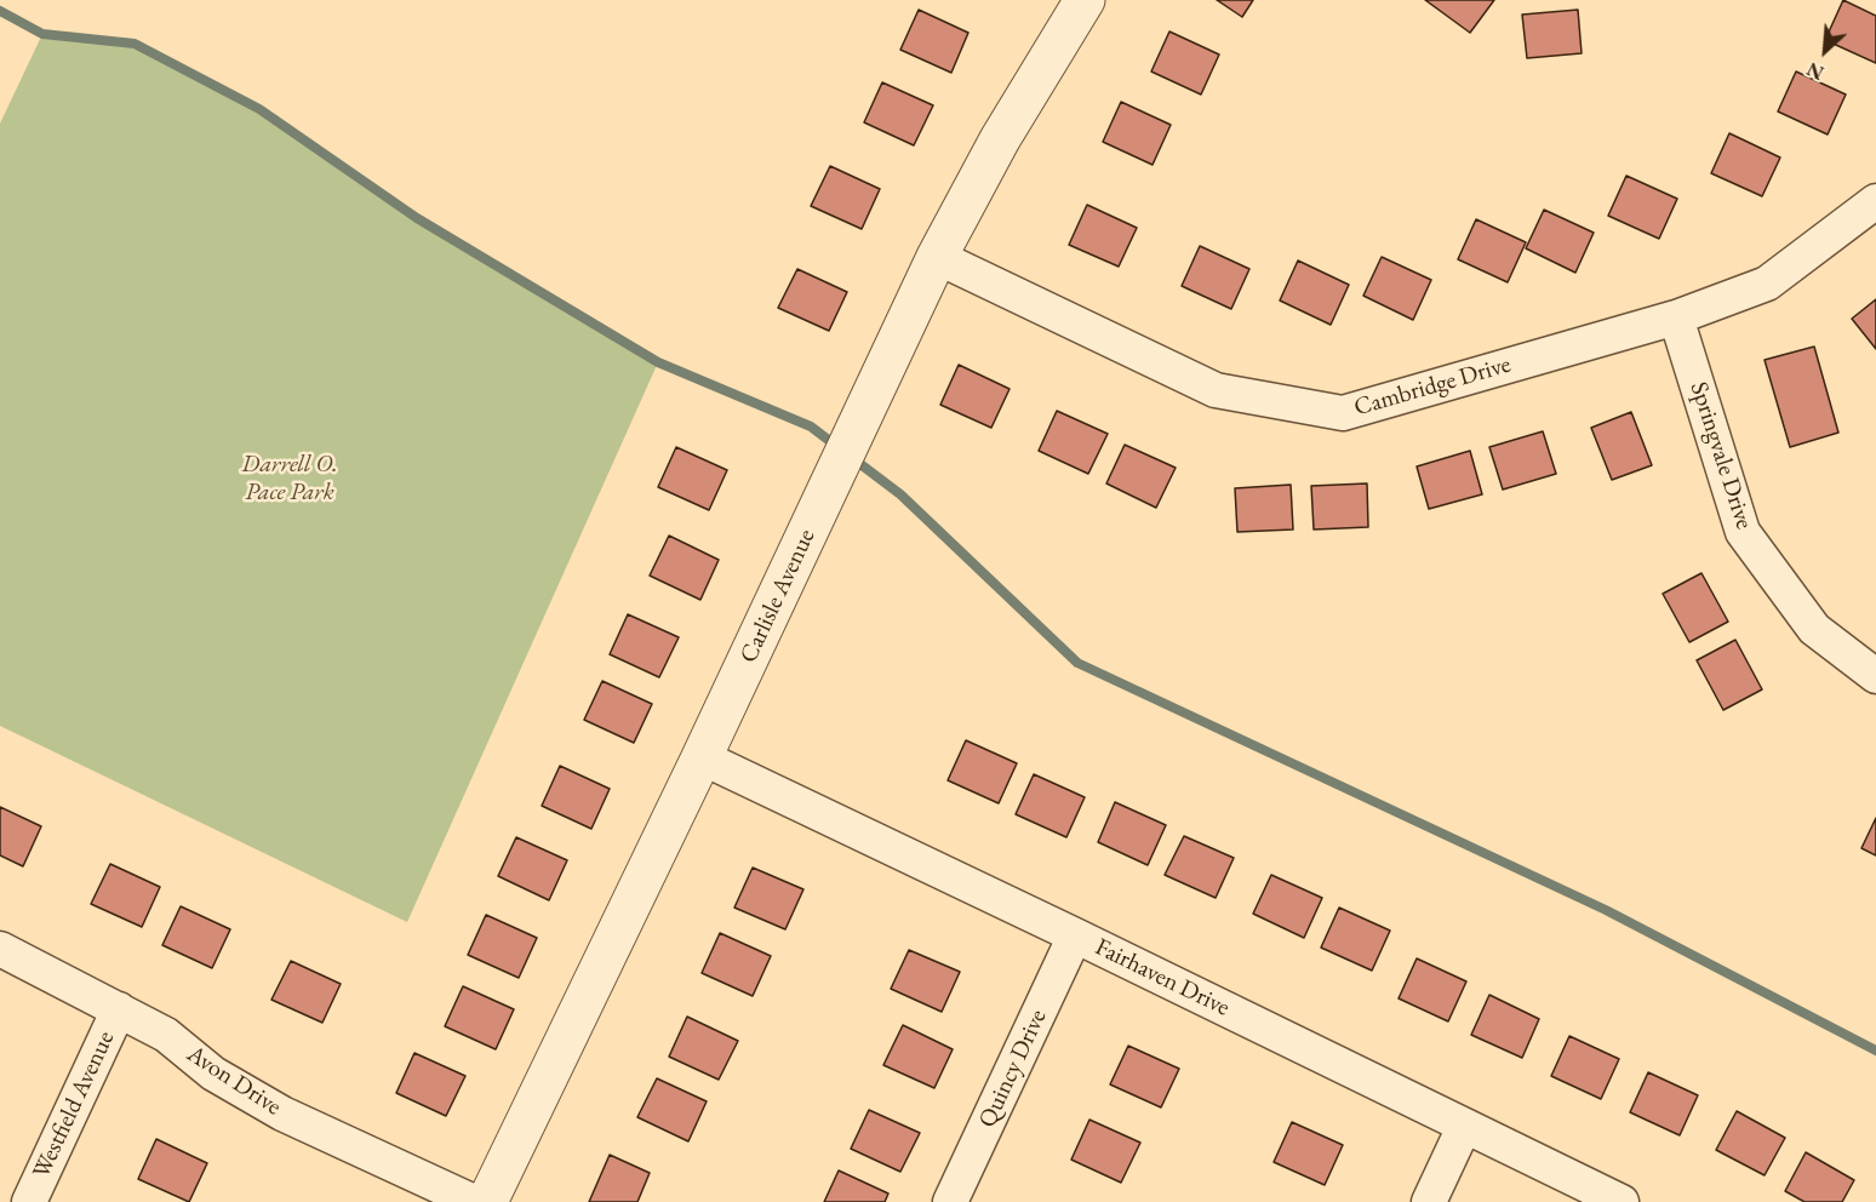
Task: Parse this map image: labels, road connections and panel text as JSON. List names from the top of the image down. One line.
{"streets":{"street":["Cambridge Drive","Springvale Drive","Carlisle Avenue","Fairhaven Drive","Quincy Drive","Avon Drive","Westfield Avenue"]},"crossings":[["Cambridge Drive","Springvale Drive"],["Cambridge Drive","Carlisle Avenue"],["Carlisle Avenue","Fairhaven Drive"],["Fairhaven Drive","Quincy Drive"],["Avon Drive","Westfield Avenue"]],"parks":["Darrell O. Pace Park"],"north":"bottom left"}
